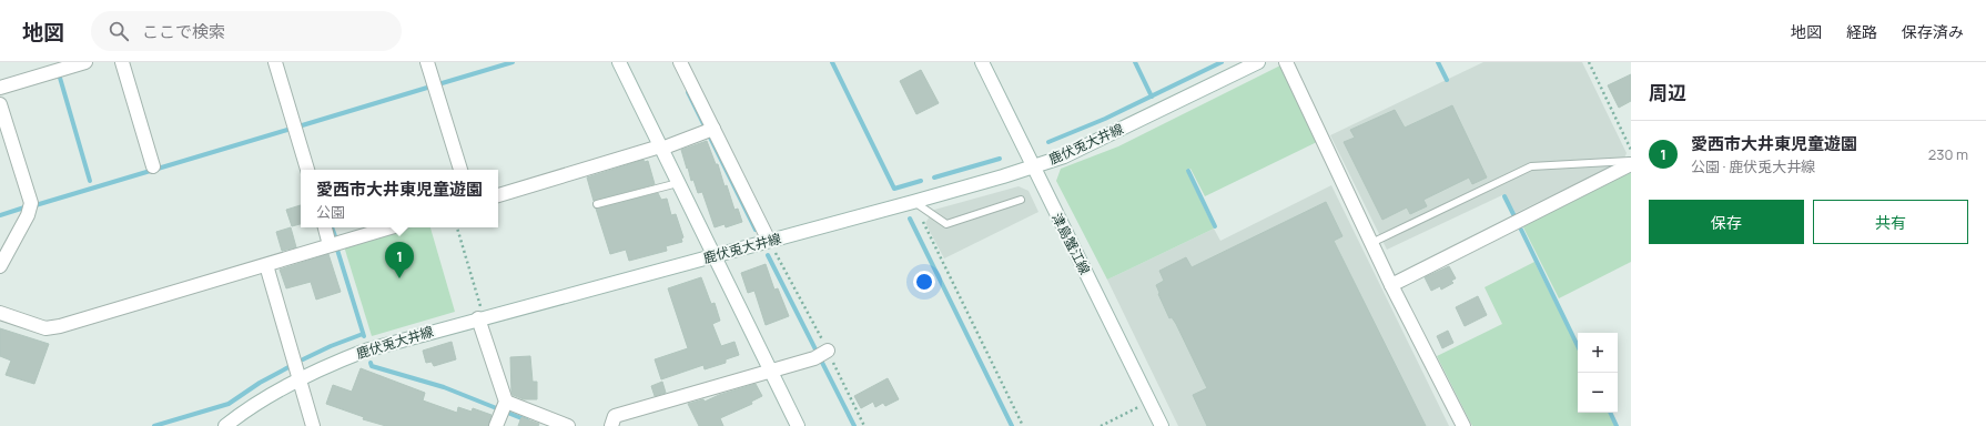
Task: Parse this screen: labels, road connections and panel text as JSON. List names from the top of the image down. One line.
{"streets":{"street":["鹿伏兎大井線","津島蟹江線"]},"crossings":[["鹿伏兎大井線","津島蟹江線"]],"page":{"header":"地図","search":"ここで検索","nav":["地図","経路","保存済み"],"heading":"周辺","list":[{"mark":"1","name":"愛西市大井東児童遊園","note":"公園 · 鹿伏兎大井線","value":"230 m"}],"popup":["愛西市大井東児童遊園","公園"],"buttons":["保存","共有"],"pins":"1","map_buttons":["+","−"]}}
